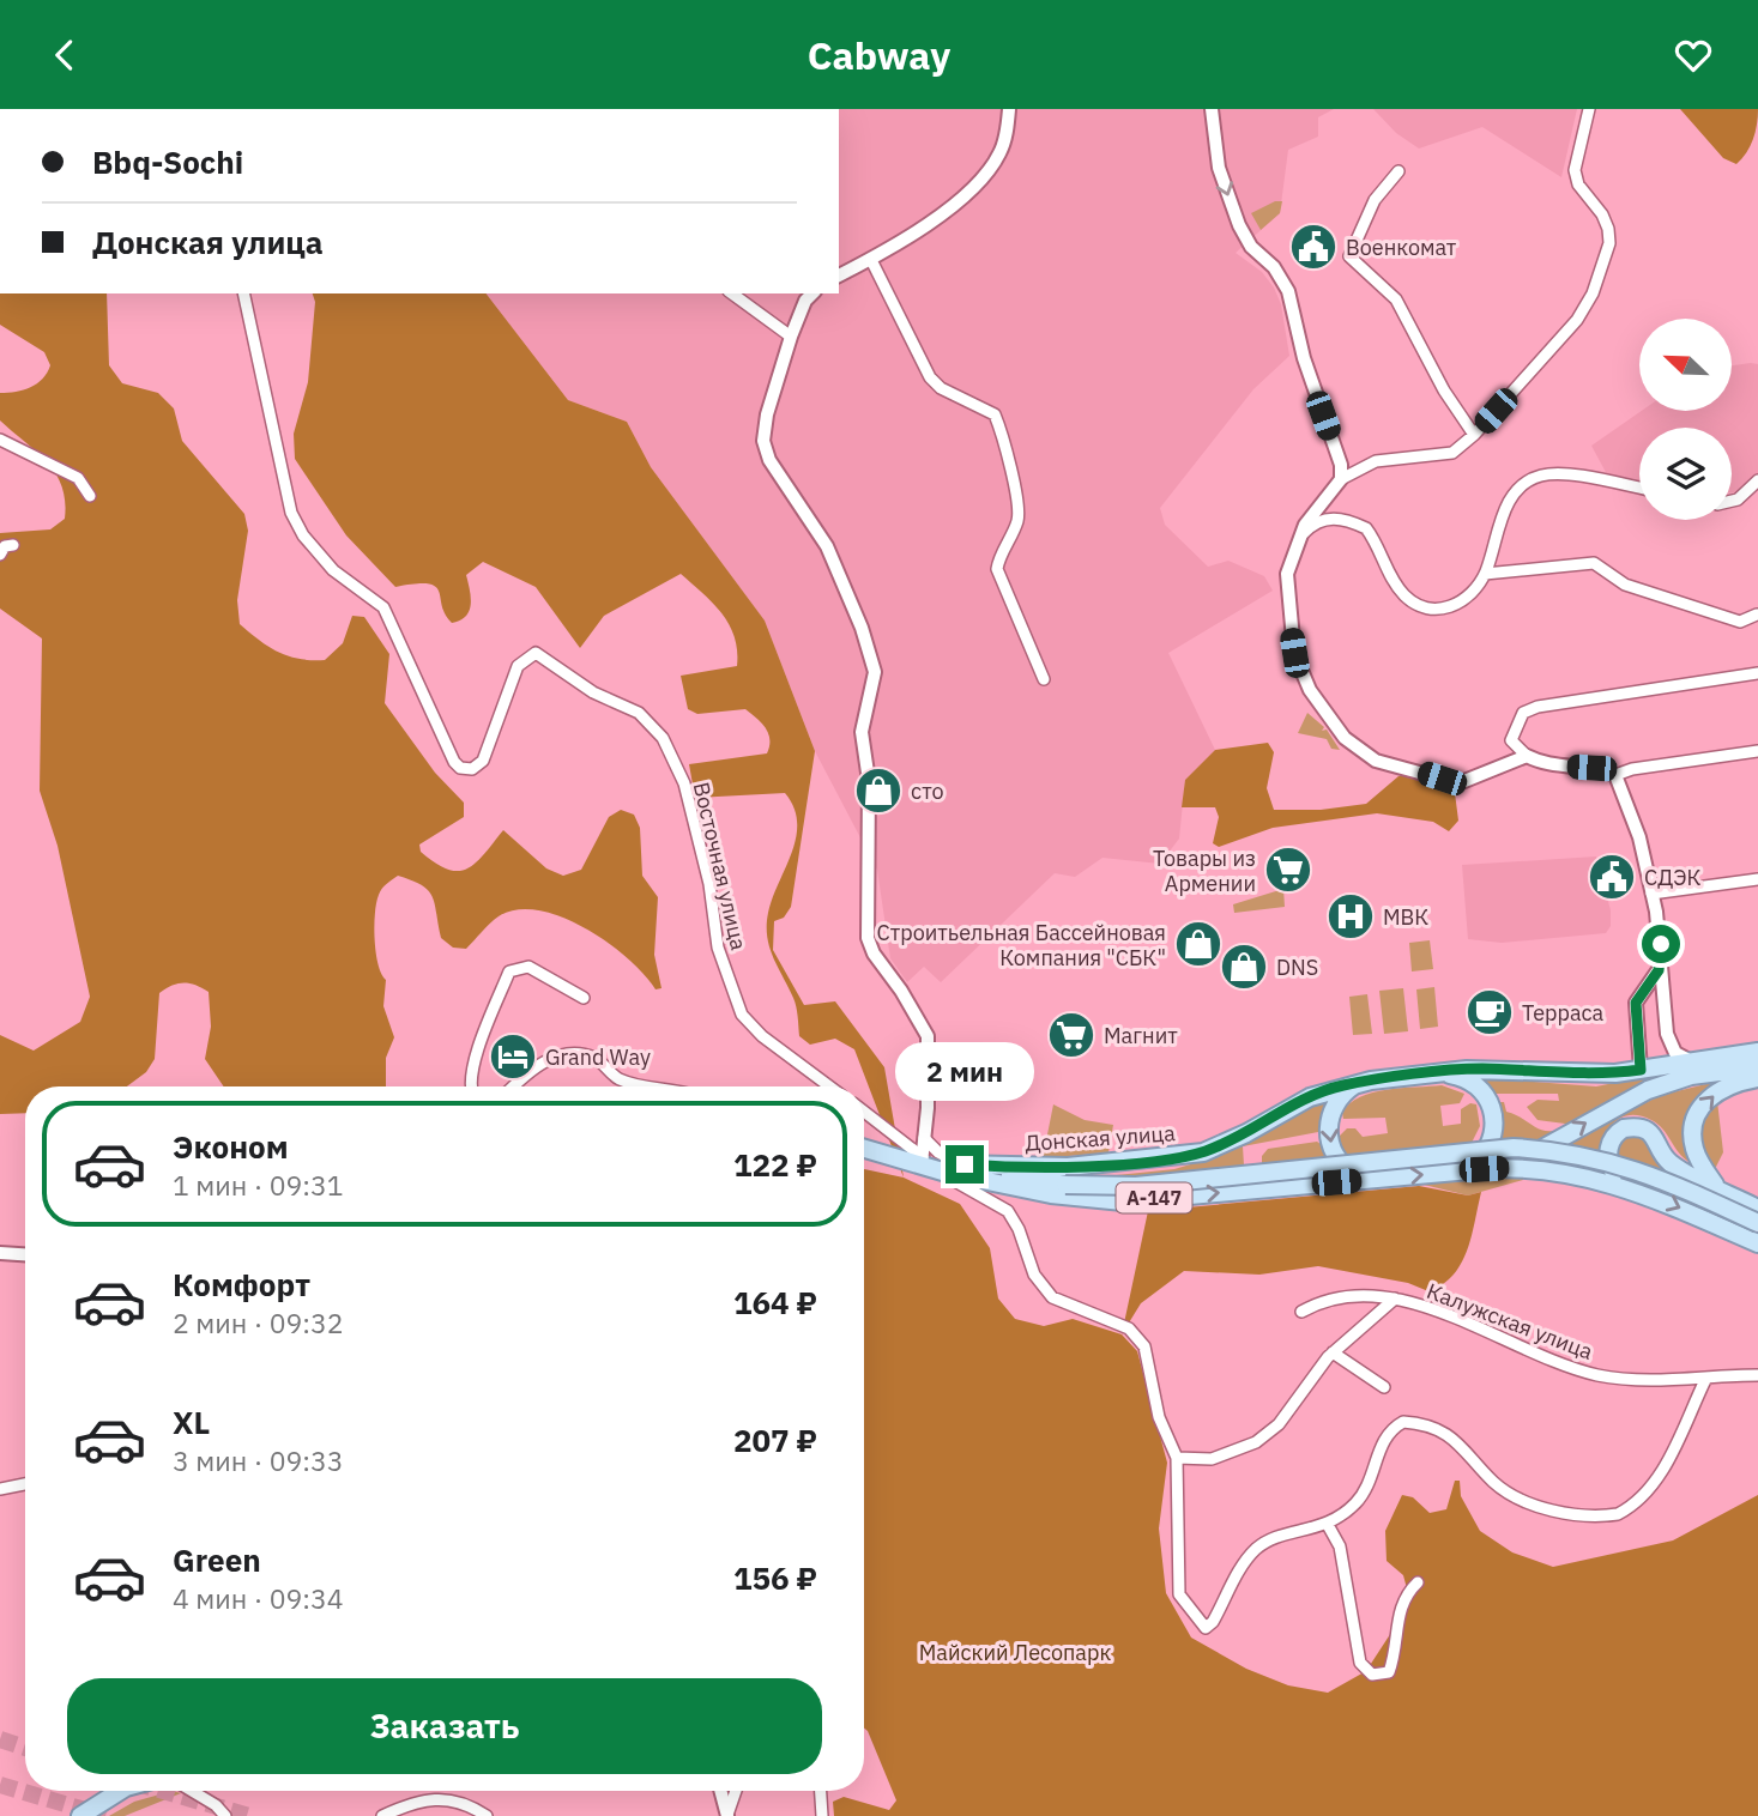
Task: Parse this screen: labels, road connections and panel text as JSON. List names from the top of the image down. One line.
{"streets":{"main road":["Донская улица","А-147"],"street":["Восточная улица","Калужская улица"]},"crossings":[["Донская улица","А-147"]],"parks":["Майский Лесопарк"],"places":{"public building":["Военкомат","СДЭК"],"shop":["сто","Строитьельная Бассейновая Компания \"СБК\"","DNS"],"supermarket":["Товары из Армении","Магнит"],"hospital":["МВК"],"cafe":["Терраса"],"hotel":["Grand Way"]},"north":"top left","page":{"header":"Cabway","banner":["Bbq-Sochi","Донская улица"],"bubble":"2 мин","list":[{"name":"Эконом","note":"1 мин · 09:31","value":"122 ₽"},{"name":"Комфорт","note":"2 мин · 09:32","value":"164 ₽"},{"name":"XL","note":"3 мин · 09:33","value":"207 ₽"},{"name":"Green","note":"4 мин · 09:34","value":"156 ₽"}],"buttons":"Заказать"}}
